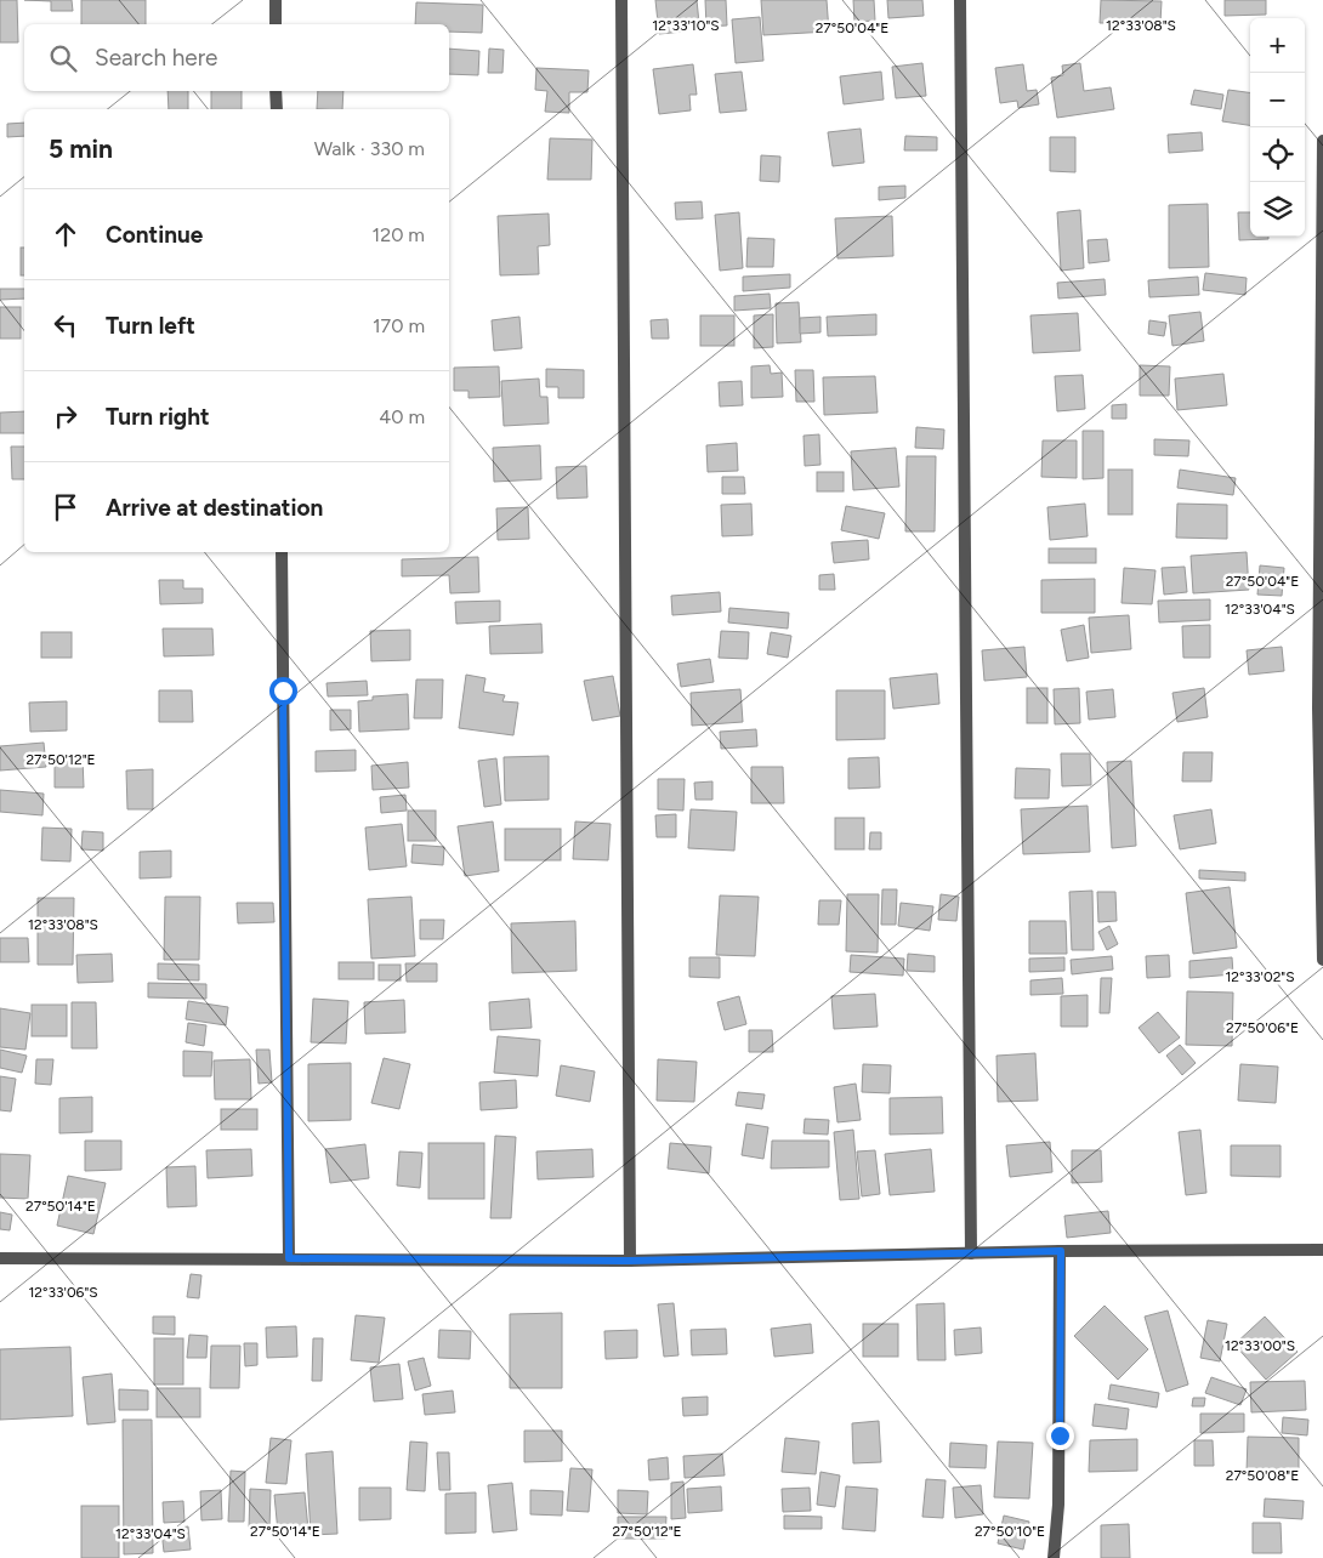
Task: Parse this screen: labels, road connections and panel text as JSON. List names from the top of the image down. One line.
{"page":{"map_buttons":["+","−"],"search":"Search here","heading":["5 min","Walk · 330 m"],"list":[["Continue","120 m"],["Turn left","170 m"],["Turn right","40 m"],"Arrive at destination"]},"coordinates":["12°33'10\"S","12°33'08\"S","27°50'04\"E","12°33'04\"S","27°50'12\"E","12°33'02\"S","27°50'06\"E","27°50'14\"E","12°33'06\"S","12°33'00\"S","27°50'08\"E","27°50'10\"E"]}
